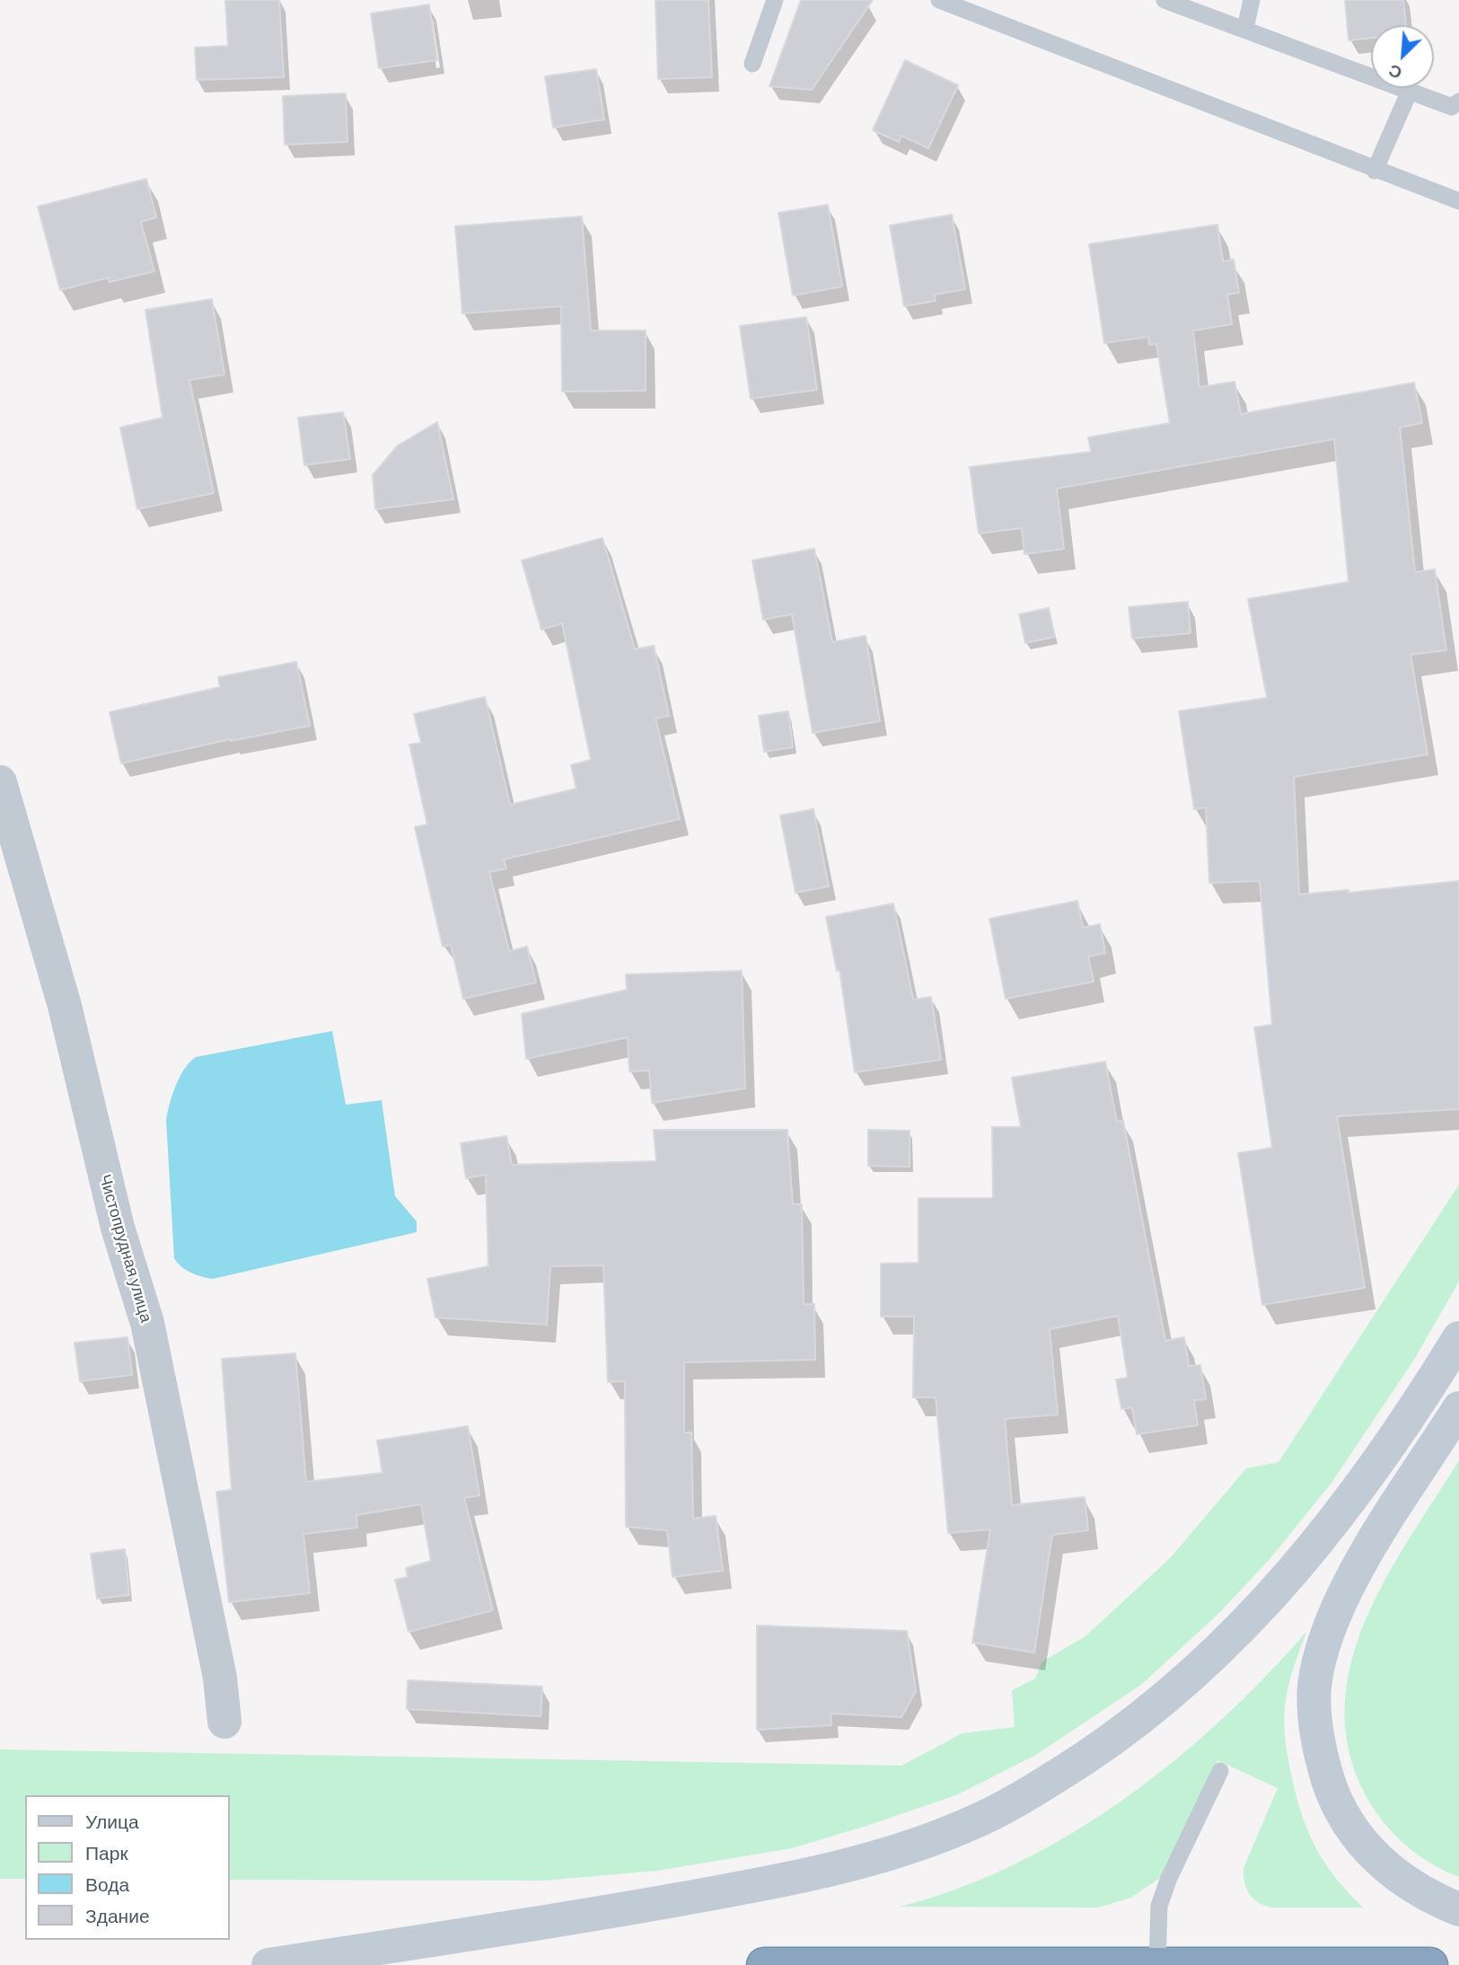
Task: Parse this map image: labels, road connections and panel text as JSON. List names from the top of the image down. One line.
{"streets":{"street":["Чистопрудная улица"]},"legend":["Улица","Парк","Вода","Здание"],"north":"bottom left"}
